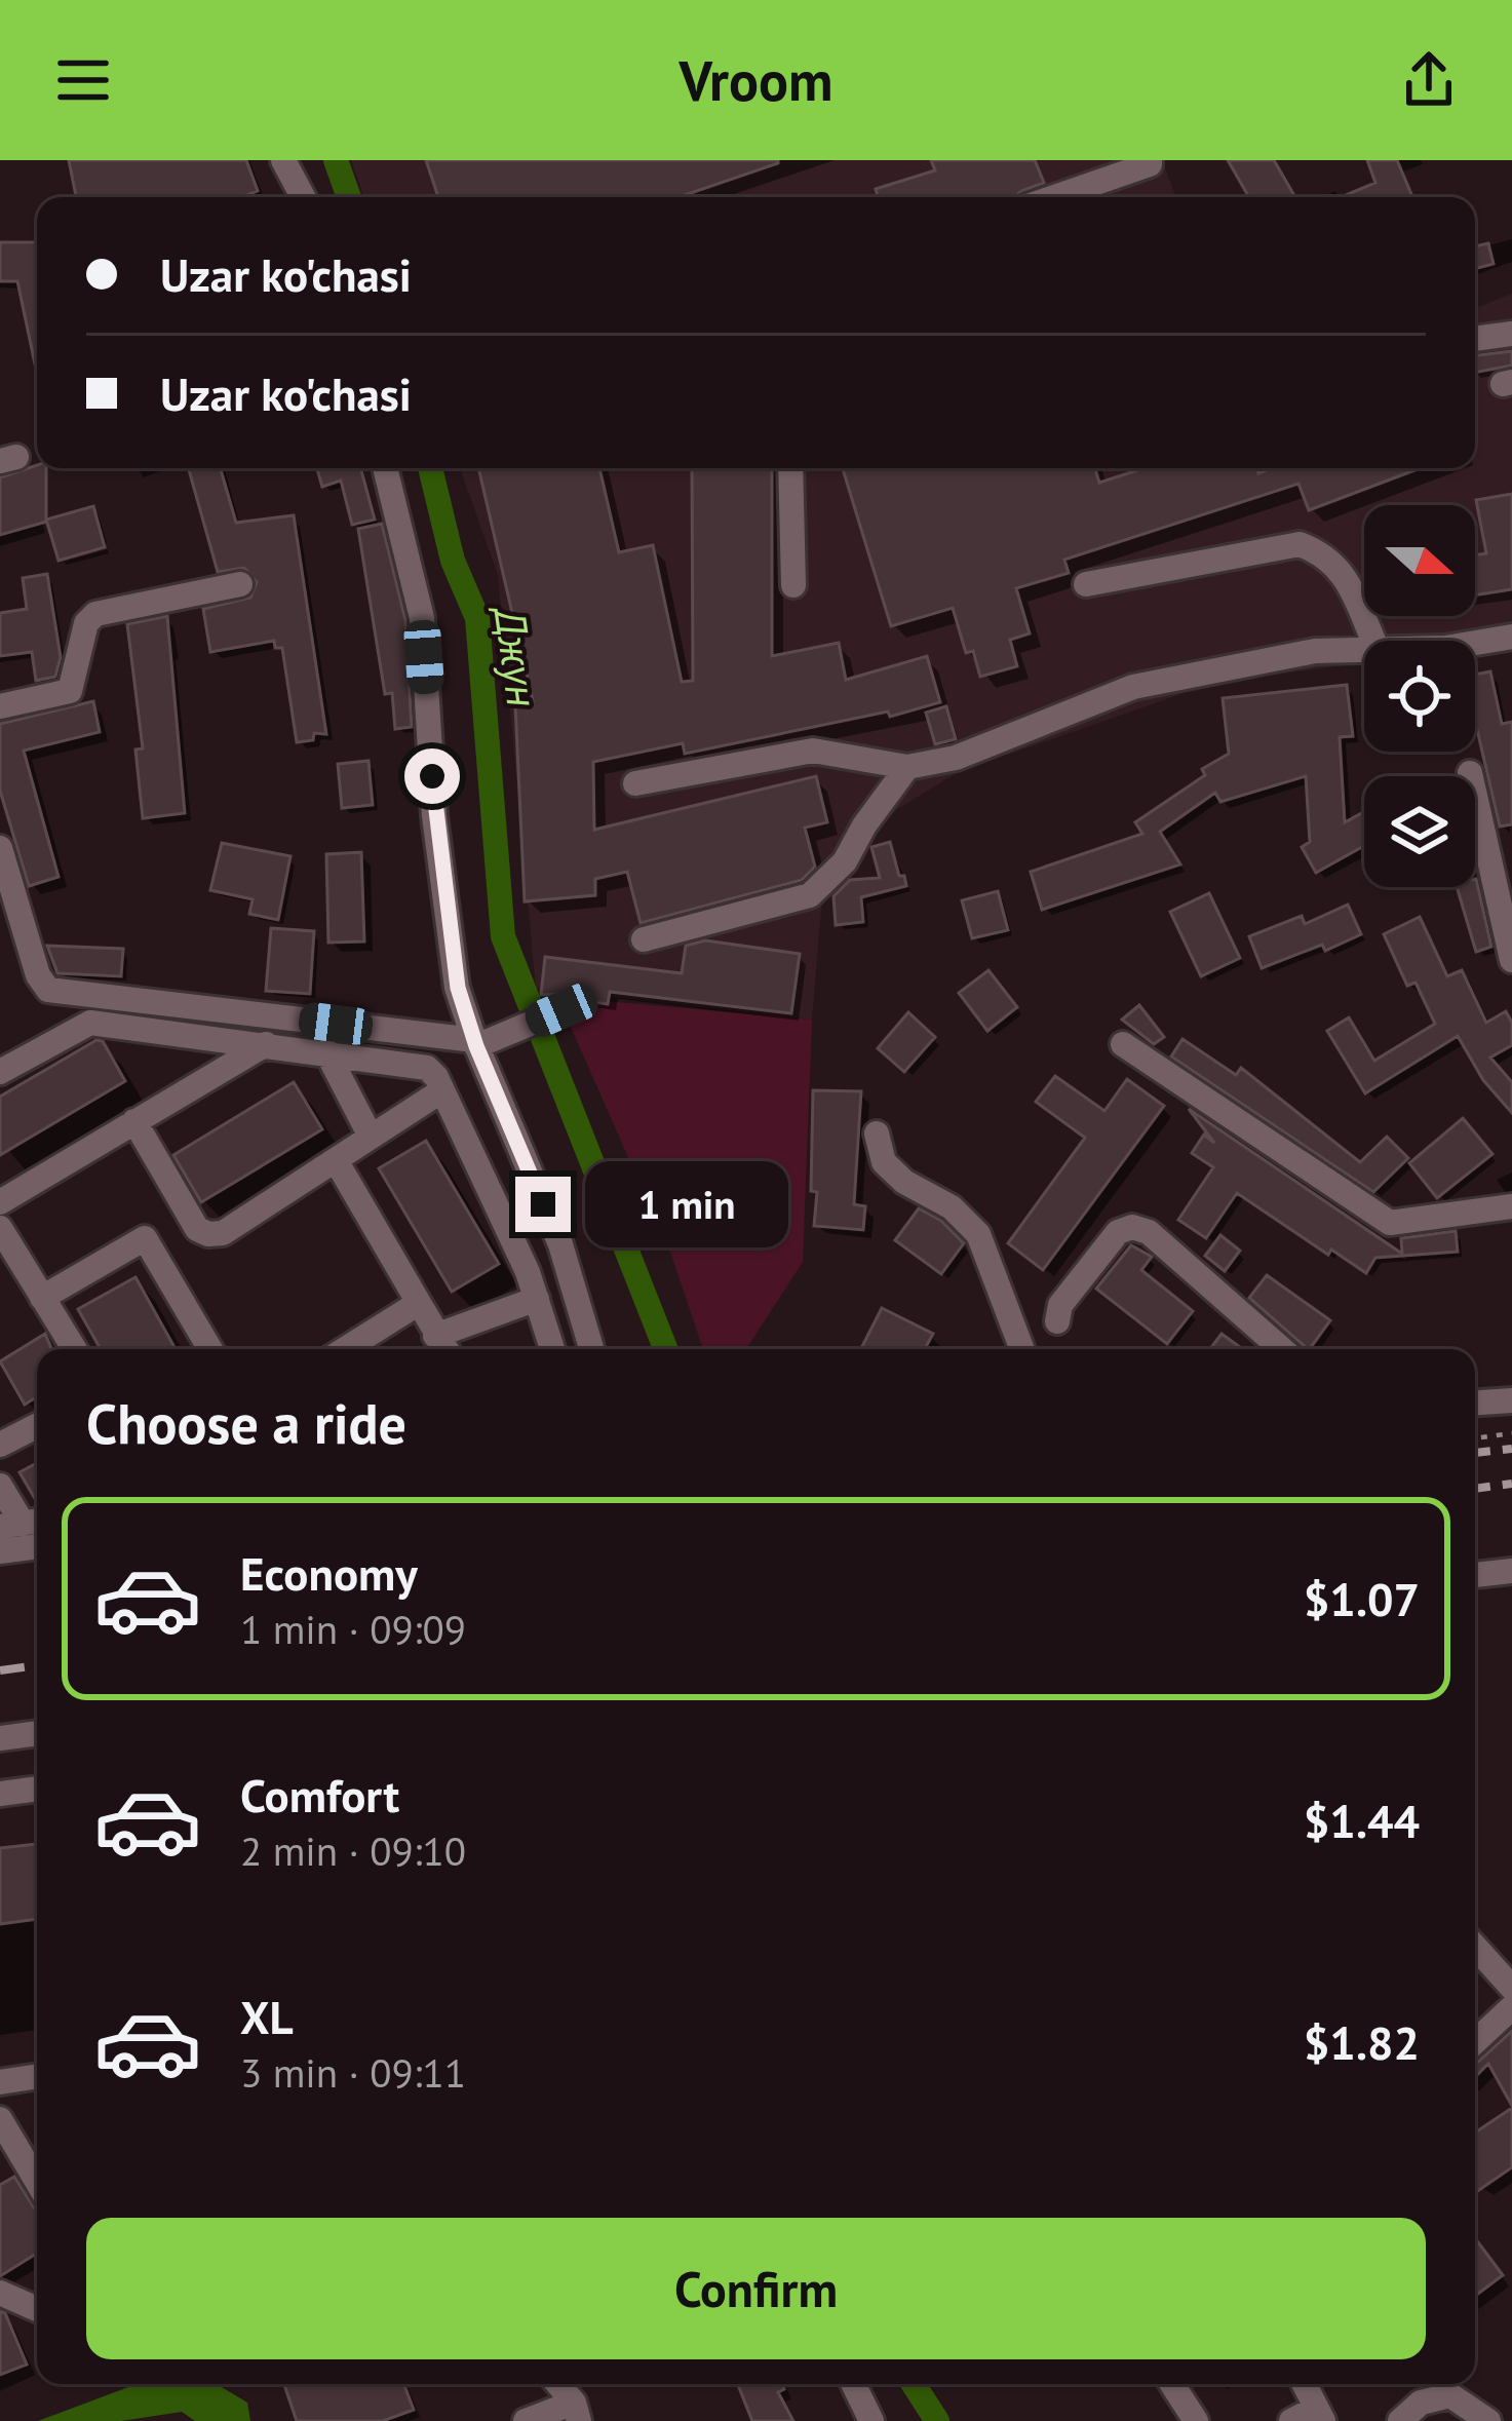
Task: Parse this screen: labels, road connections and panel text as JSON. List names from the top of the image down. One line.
{"water":["Джун"],"north":"right","page":{"header":"Vroom","banner":["Uzar ko'chasi","Uzar ko'chasi"],"bubble":"1 min","heading":"Choose a ride","list":[{"name":"Economy","note":"1 min · 09:09","value":"$1.07"},{"name":"Comfort","note":"2 min · 09:10","value":"$1.44"},{"name":"XL","note":"3 min · 09:11","value":"$1.82"}],"buttons":"Confirm"}}
